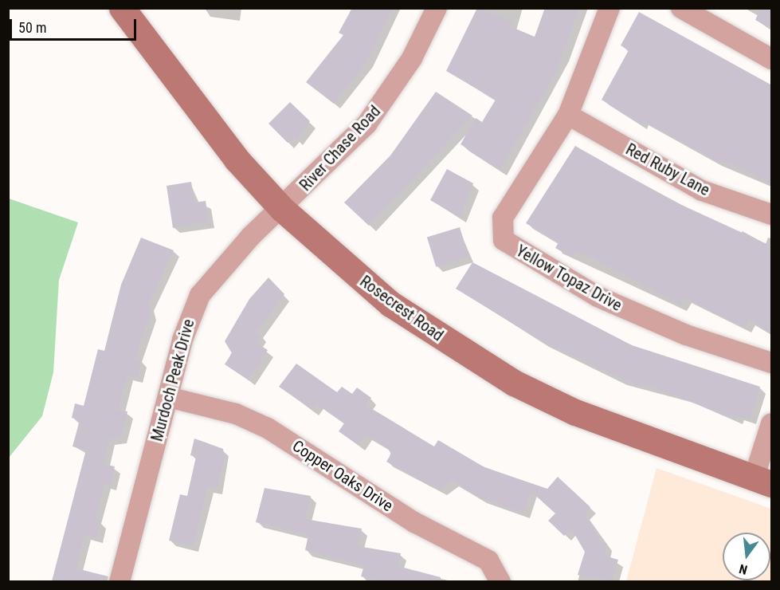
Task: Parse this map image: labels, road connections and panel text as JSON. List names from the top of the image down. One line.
{"streets":{"main road":["Rosecrest Road"],"street":["River Chase Road","Red Ruby Lane","Yellow Topaz Drive","Murdoch Peak Drive","Copper Oaks Drive"]},"crossings":[["River Chase Road","Rosecrest Road"],["River Chase Road","Murdoch Peak Drive"],["Red Ruby Lane","Yellow Topaz Drive"],["Rosecrest Road","Murdoch Peak Drive"],["Murdoch Peak Drive","Copper Oaks Drive"]],"scale_bar":"50 m","north":"bottom"}
